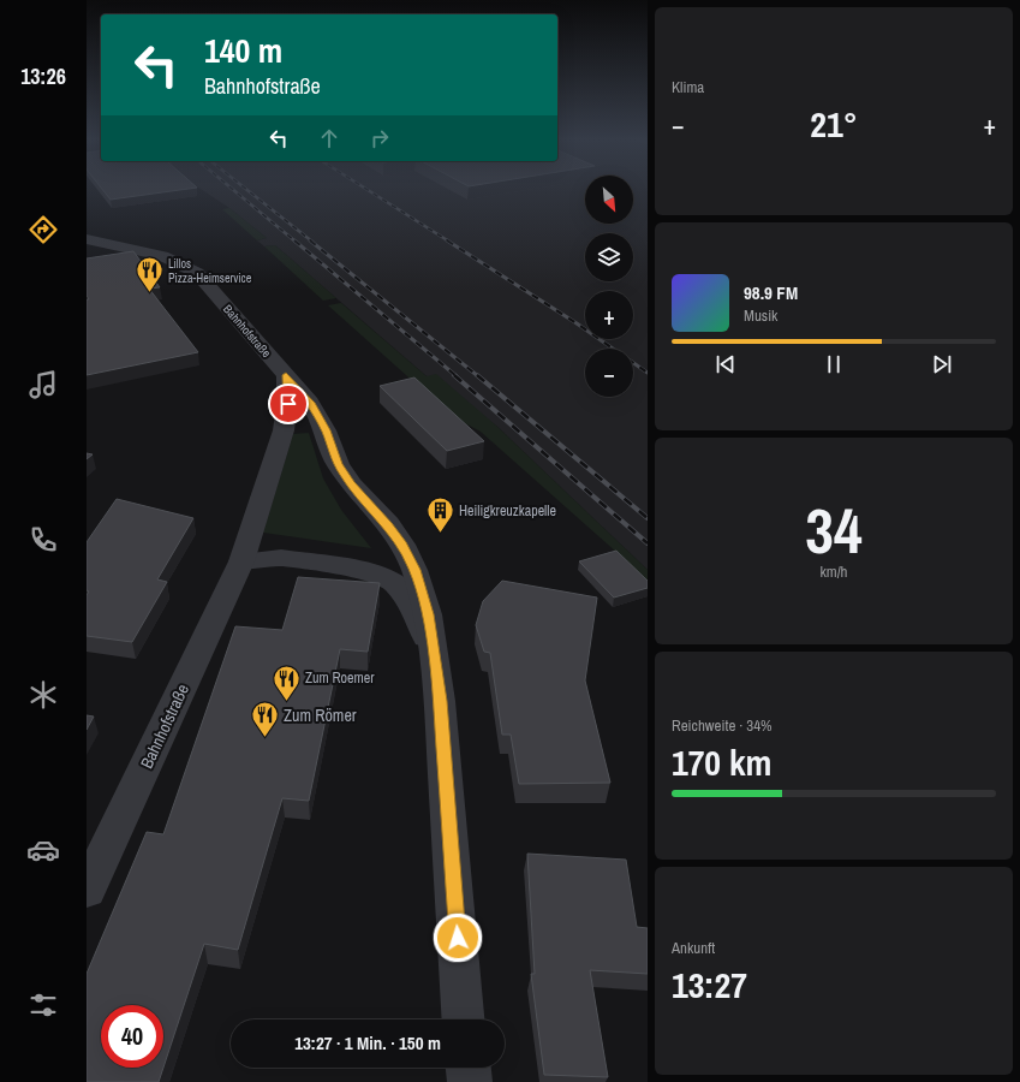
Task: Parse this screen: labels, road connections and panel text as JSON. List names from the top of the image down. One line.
{"streets":{"street":["Bahnhofstraße"]},"places":{"restaurant":["Lillos Pizza-Heimservice","Zum Roemer","Zum Römer"],"building":["Heiligkreuzkapelle"]},"north":"bottom right","page":{"tabs":"13:26","tile":["Klima",["34","km/h"],["Reichweite · 34%","170 km"],["Ankunft","13:27"]],"turn":["140 m","Bahnhofstraße"],"heat":["−","21°","+"],"map_buttons":["+","−"],"song":["98.9 FM","Musik"],"limit":"40","trip":"13:27 · 1 Min. · 150 m"}}
